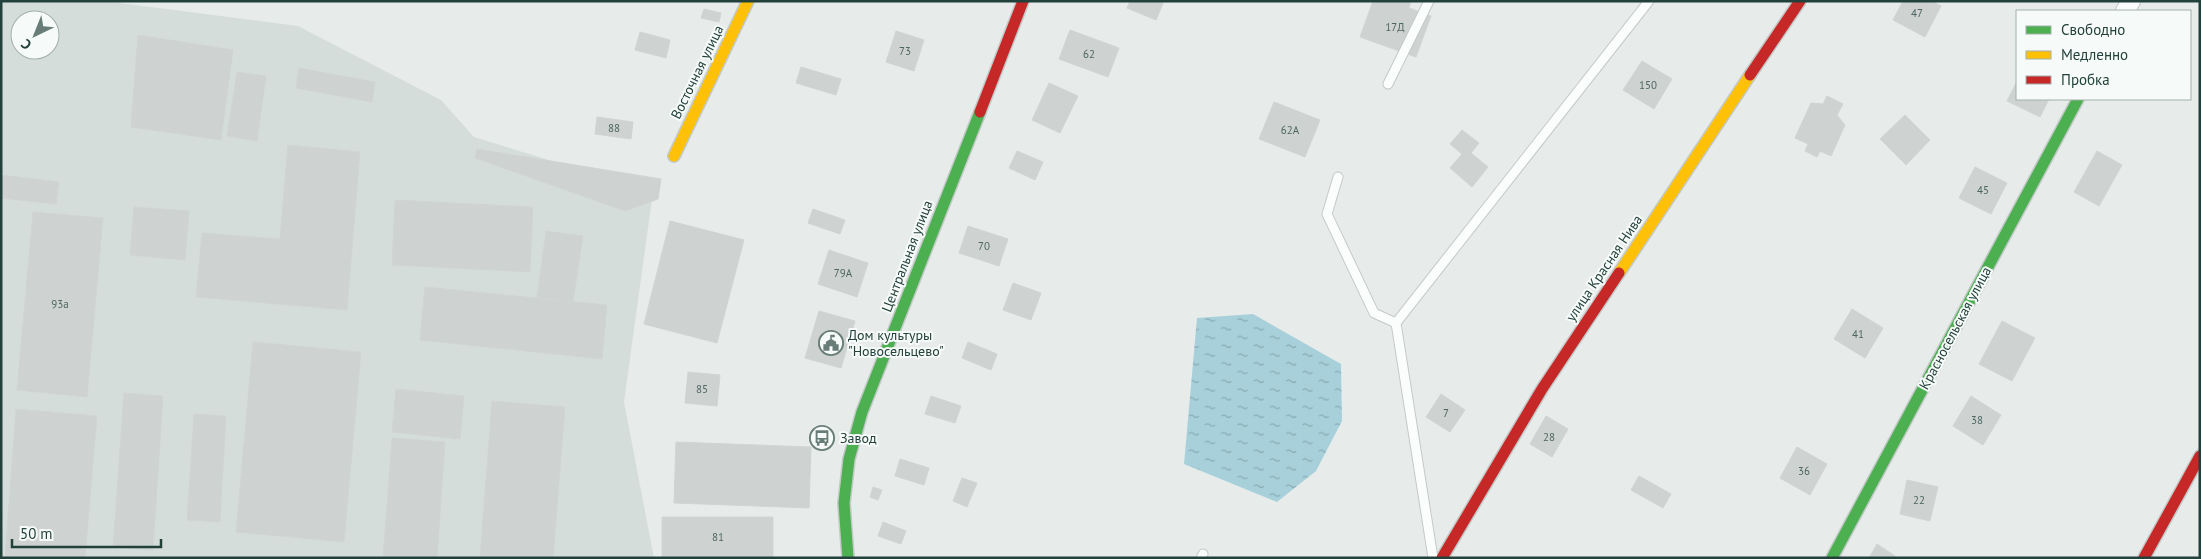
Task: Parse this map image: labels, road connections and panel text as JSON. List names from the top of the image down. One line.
{"streets":{"street":["Восточная улица","Центральная улица","улица Красная Нива","Красносельская улица"]},"places":{"public building":["Дом культуры \"Новосельцево\""],"bus stop":["Завод"]},"house_numbers":["47","17Д","73","62","150","88","62А","45","70","79А","93а","41","85","7","38","28","36","22","81"],"legend":["Свободно","Медленно","Пробка"],"scale_bar":"50 m","north":"bottom left"}
